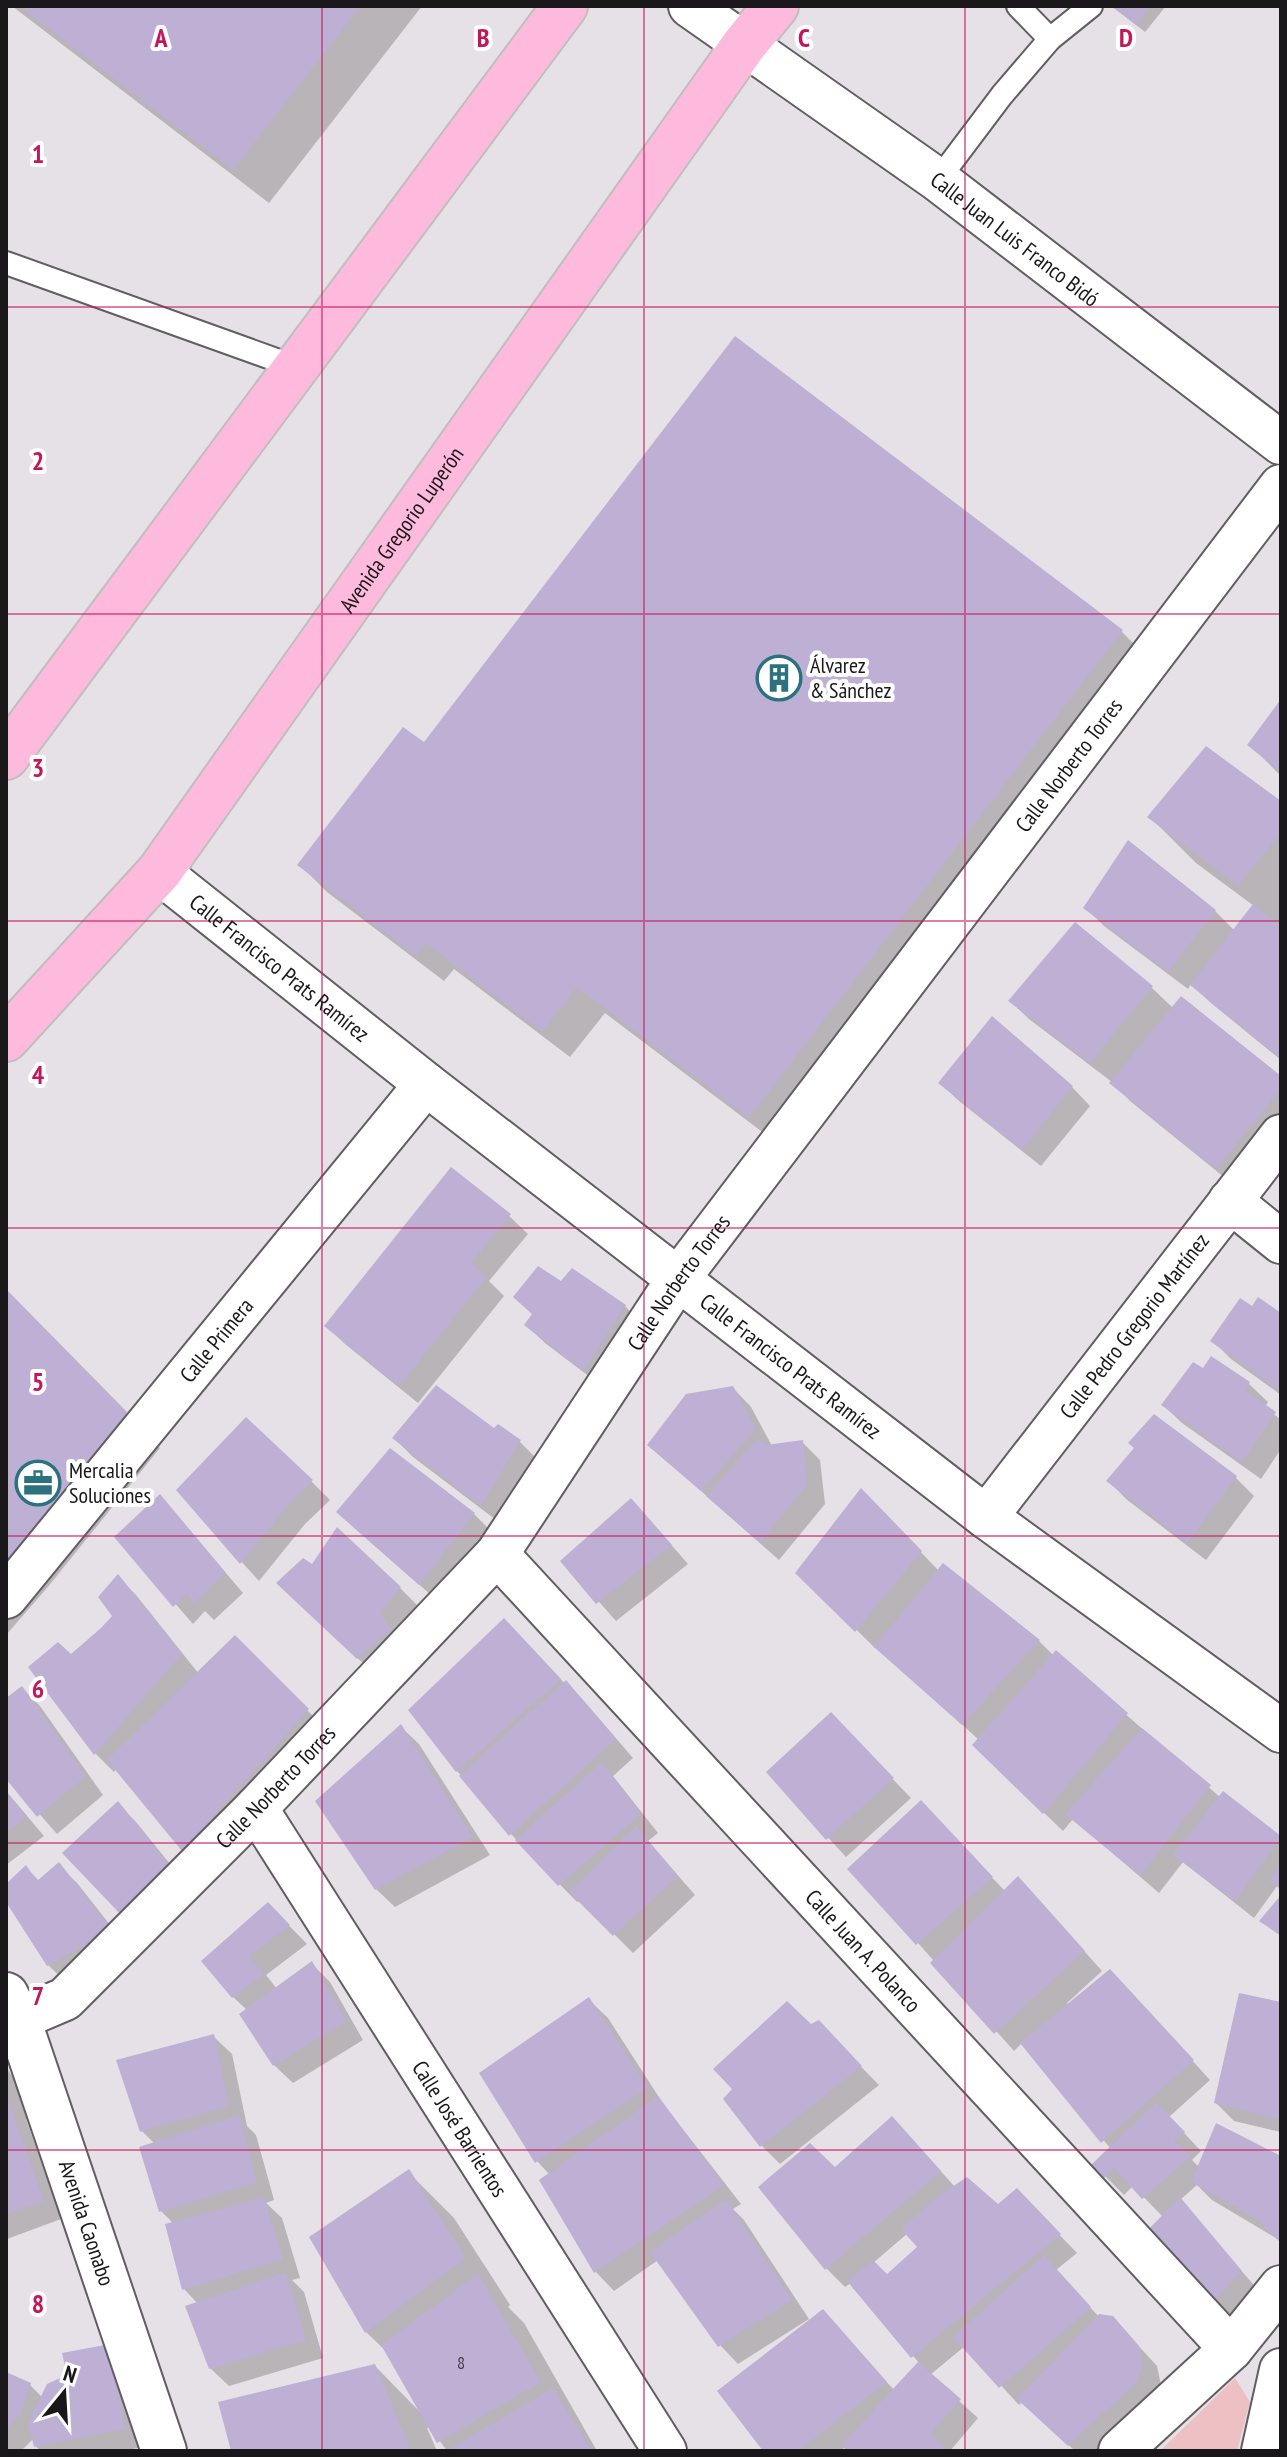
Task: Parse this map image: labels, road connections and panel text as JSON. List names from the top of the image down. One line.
{"streets":{"main road":["Avenida Gregorio Luperón"],"street":["Calle Juan Luis Franco Bidó","Calle Norberto Torres","Calle Francisco Prats Ramírez","Calle Pedro Gregorio Martínez","Calle Primera","Calle Juan A. Polanco","Calle José Barrientos","Avenida Caonabo"]},"crossings":[["Calle Juan Luis Franco Bidó","Avenida Gregorio Luperón"],["Avenida Gregorio Luperón","Calle Francisco Prats Ramírez"],["Calle Norberto Torres","Calle Francisco Prats Ramírez"],["Calle Norberto Torres","Calle Juan A. Polanco"],["Calle Norberto Torres","Calle José Barrientos"],["Calle Norberto Torres","Avenida Caonabo"],["Calle Francisco Prats Ramírez","Calle Pedro Gregorio Martínez"],["Calle Francisco Prats Ramírez","Calle Primera"]],"places":{"building":["Álvarez & Sánchez"],"office":["Mercalia Soluciones"]},"house_numbers":["8"],"north":"top","grid":{"columns":["A","B","C","D"],"rows":["1","2","3","4","5","6","7","8"]}}
